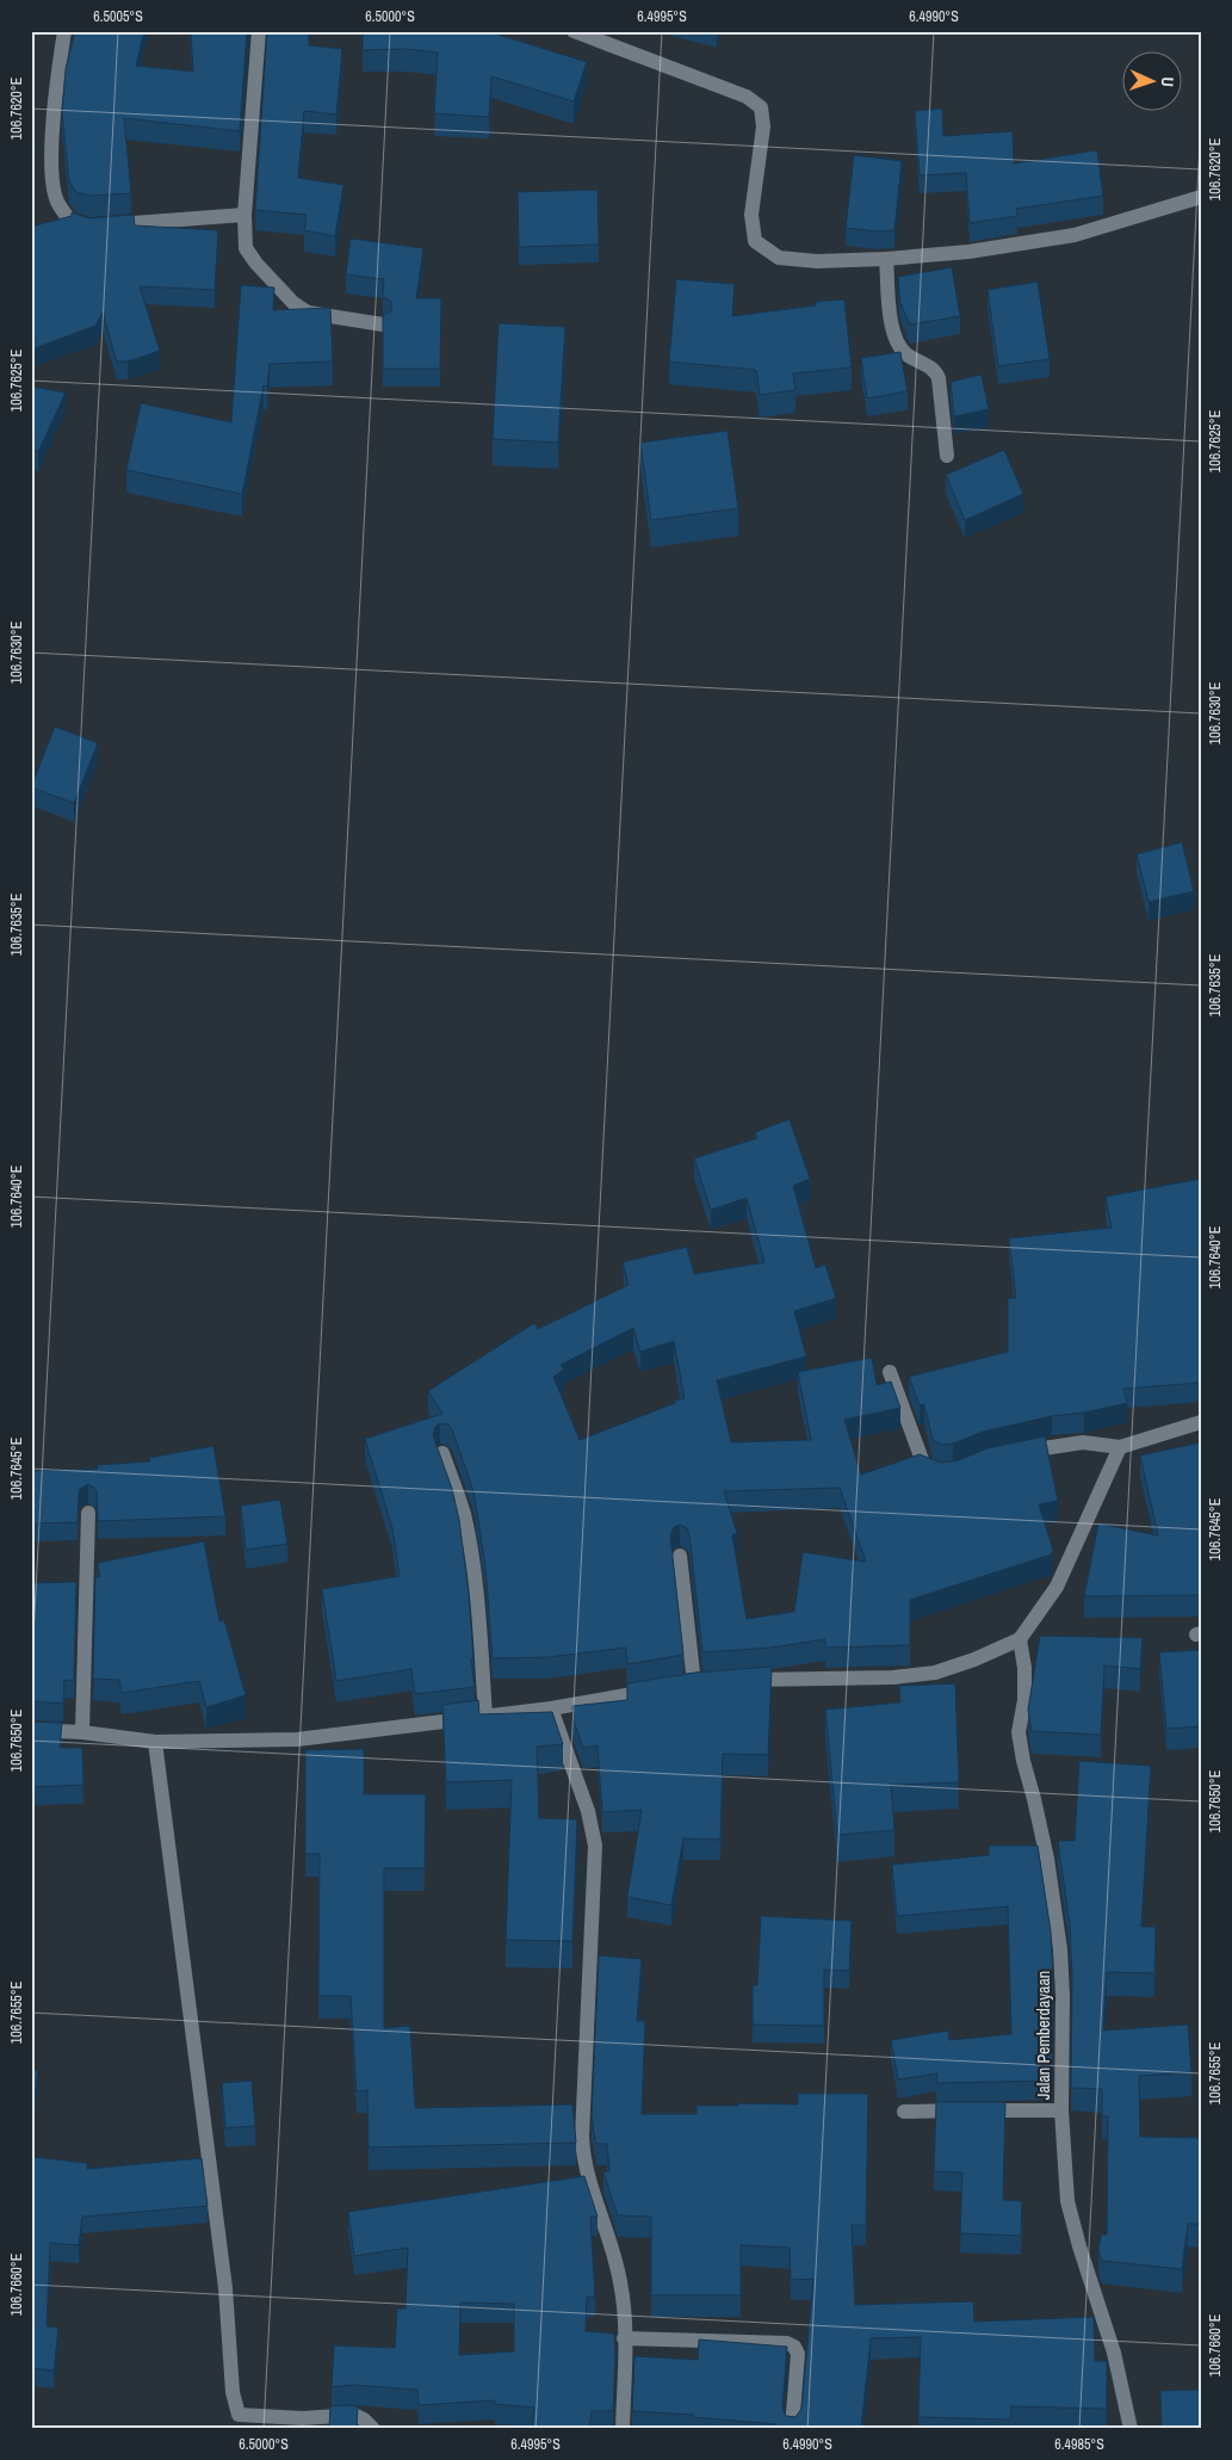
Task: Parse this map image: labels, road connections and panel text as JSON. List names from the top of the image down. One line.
{"streets":{"street":["Jalan Pemberdayaan"]},"north":"right","coordinates":["6.5005°S","6.5000°S","6.4995°S","6.4990°S","106.7620°E","106.7625°E","106.7630°E","106.7635°E","106.7640°E","106.7645°E","106.7650°E","106.7655°E","106.7660°E","6.4985°S"]}
